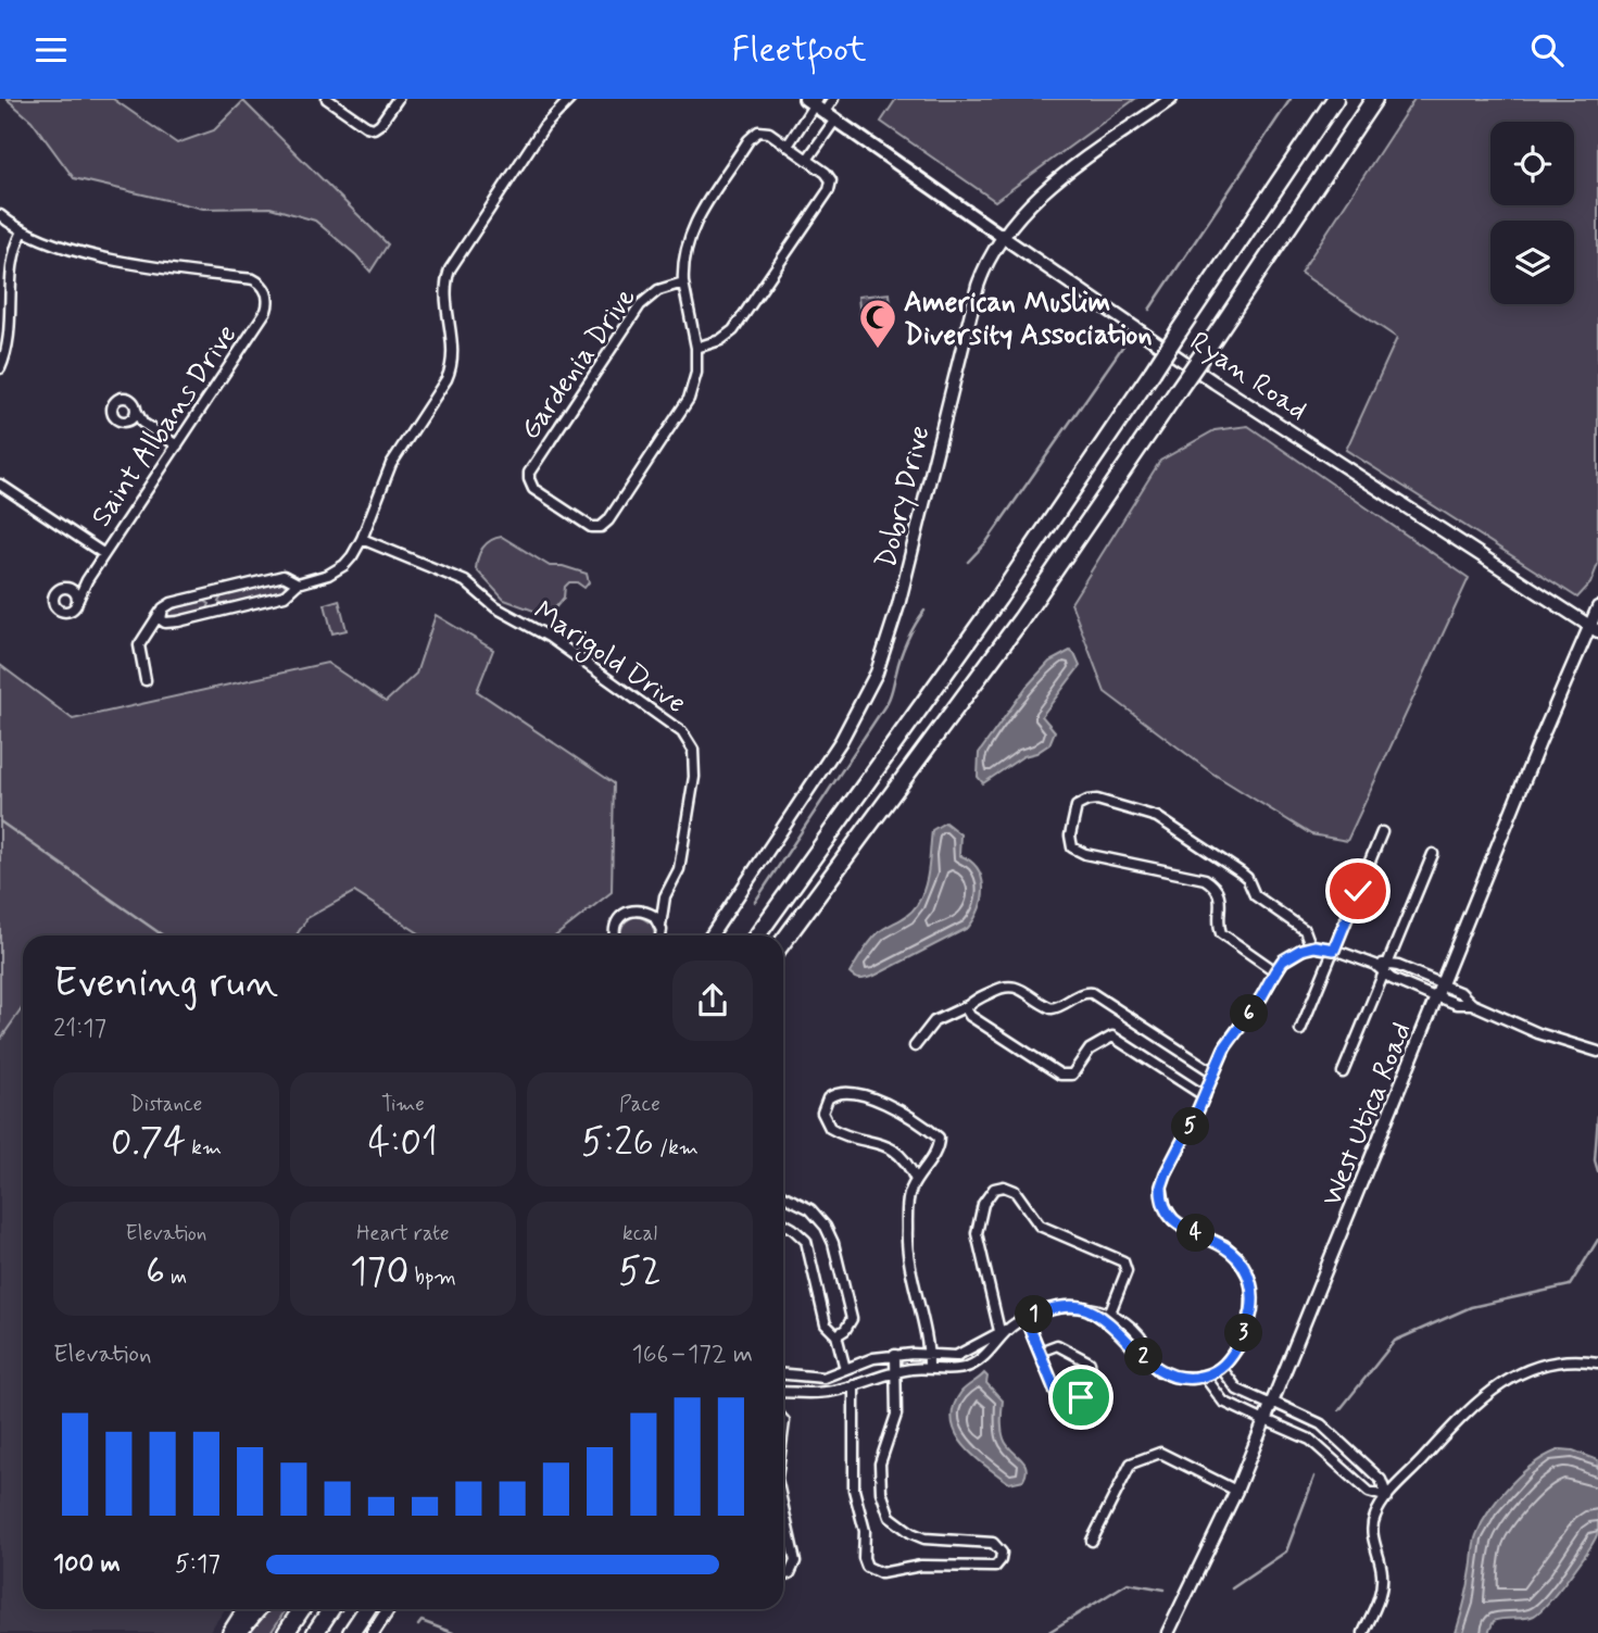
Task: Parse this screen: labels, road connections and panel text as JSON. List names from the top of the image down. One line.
{"streets":{"main road":["Ryan Road"],"street":["Gardenia Drive","Saint Albans Drive","Dobry Drive","Marigold Drive","West Utica Road"]},"crossings":[["Ryan Road","Dobry Drive"],["Ryan Road","West Utica Road"]],"places":{"mosque":["American Muslim Diversity Association"]},"page":{"header":"Fleetfoot","heading":["Evening run","21:17"],"pins":["6","5","4","1","3","2"],"stats":[["Distance","0.74 km"],["Time","4:01"],["Pace","5:26 /km"],["Elevation","6 m"],["Heart rate","170 bpm"],["kcal","52"]],"chart":["Elevation","166–172 m"],"list":[{"name":"100 m","note":"5:17"}]}}
